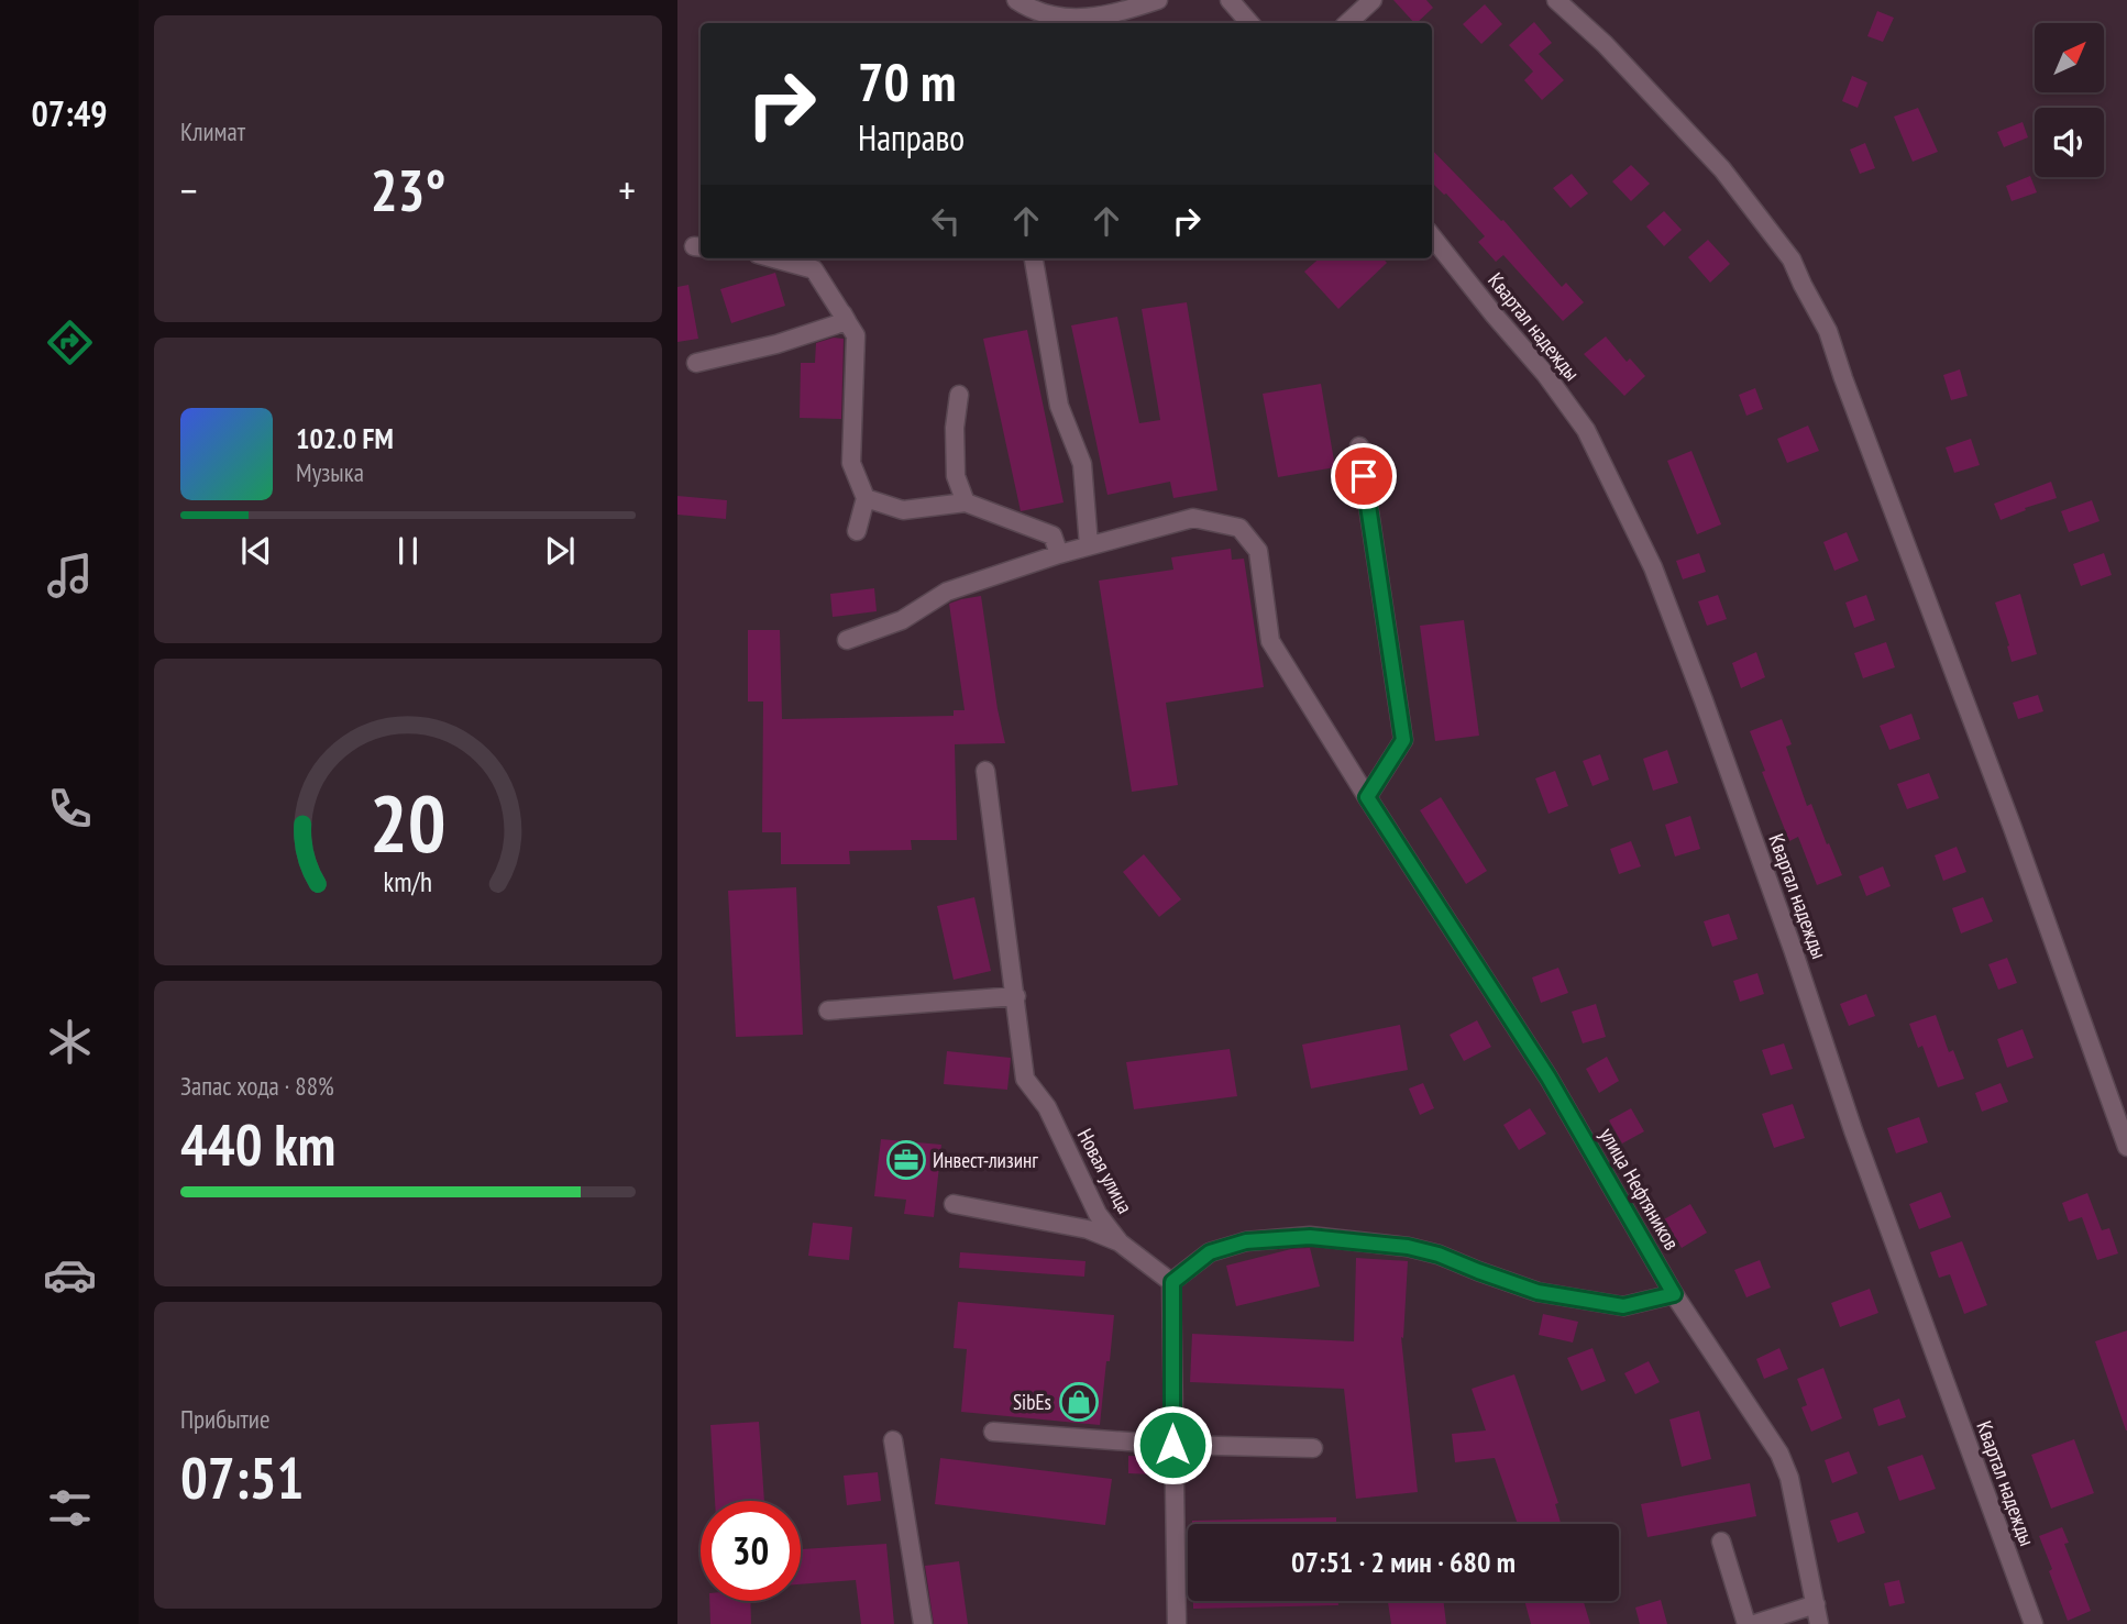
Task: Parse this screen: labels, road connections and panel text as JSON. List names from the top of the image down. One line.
{"streets":{"street":["Квартал надежды","Новая улица","улица Нефтяников"]},"places":{"office":["Инвест-лизинг"],"shop":["SibEs"]},"north":"top right","page":{"tabs":"07:49","tile":["Климат",["Запас хода · 88%","440 km"],["Прибытие","07:51"]],"turn":["70 m","Направо"],"heat":["−","23°","+"],"song":["102.0 FM","Музыка"],"limit":"30","trip":"07:51 · 2 мин · 680 m","gauge":["20","km/h"]}}
